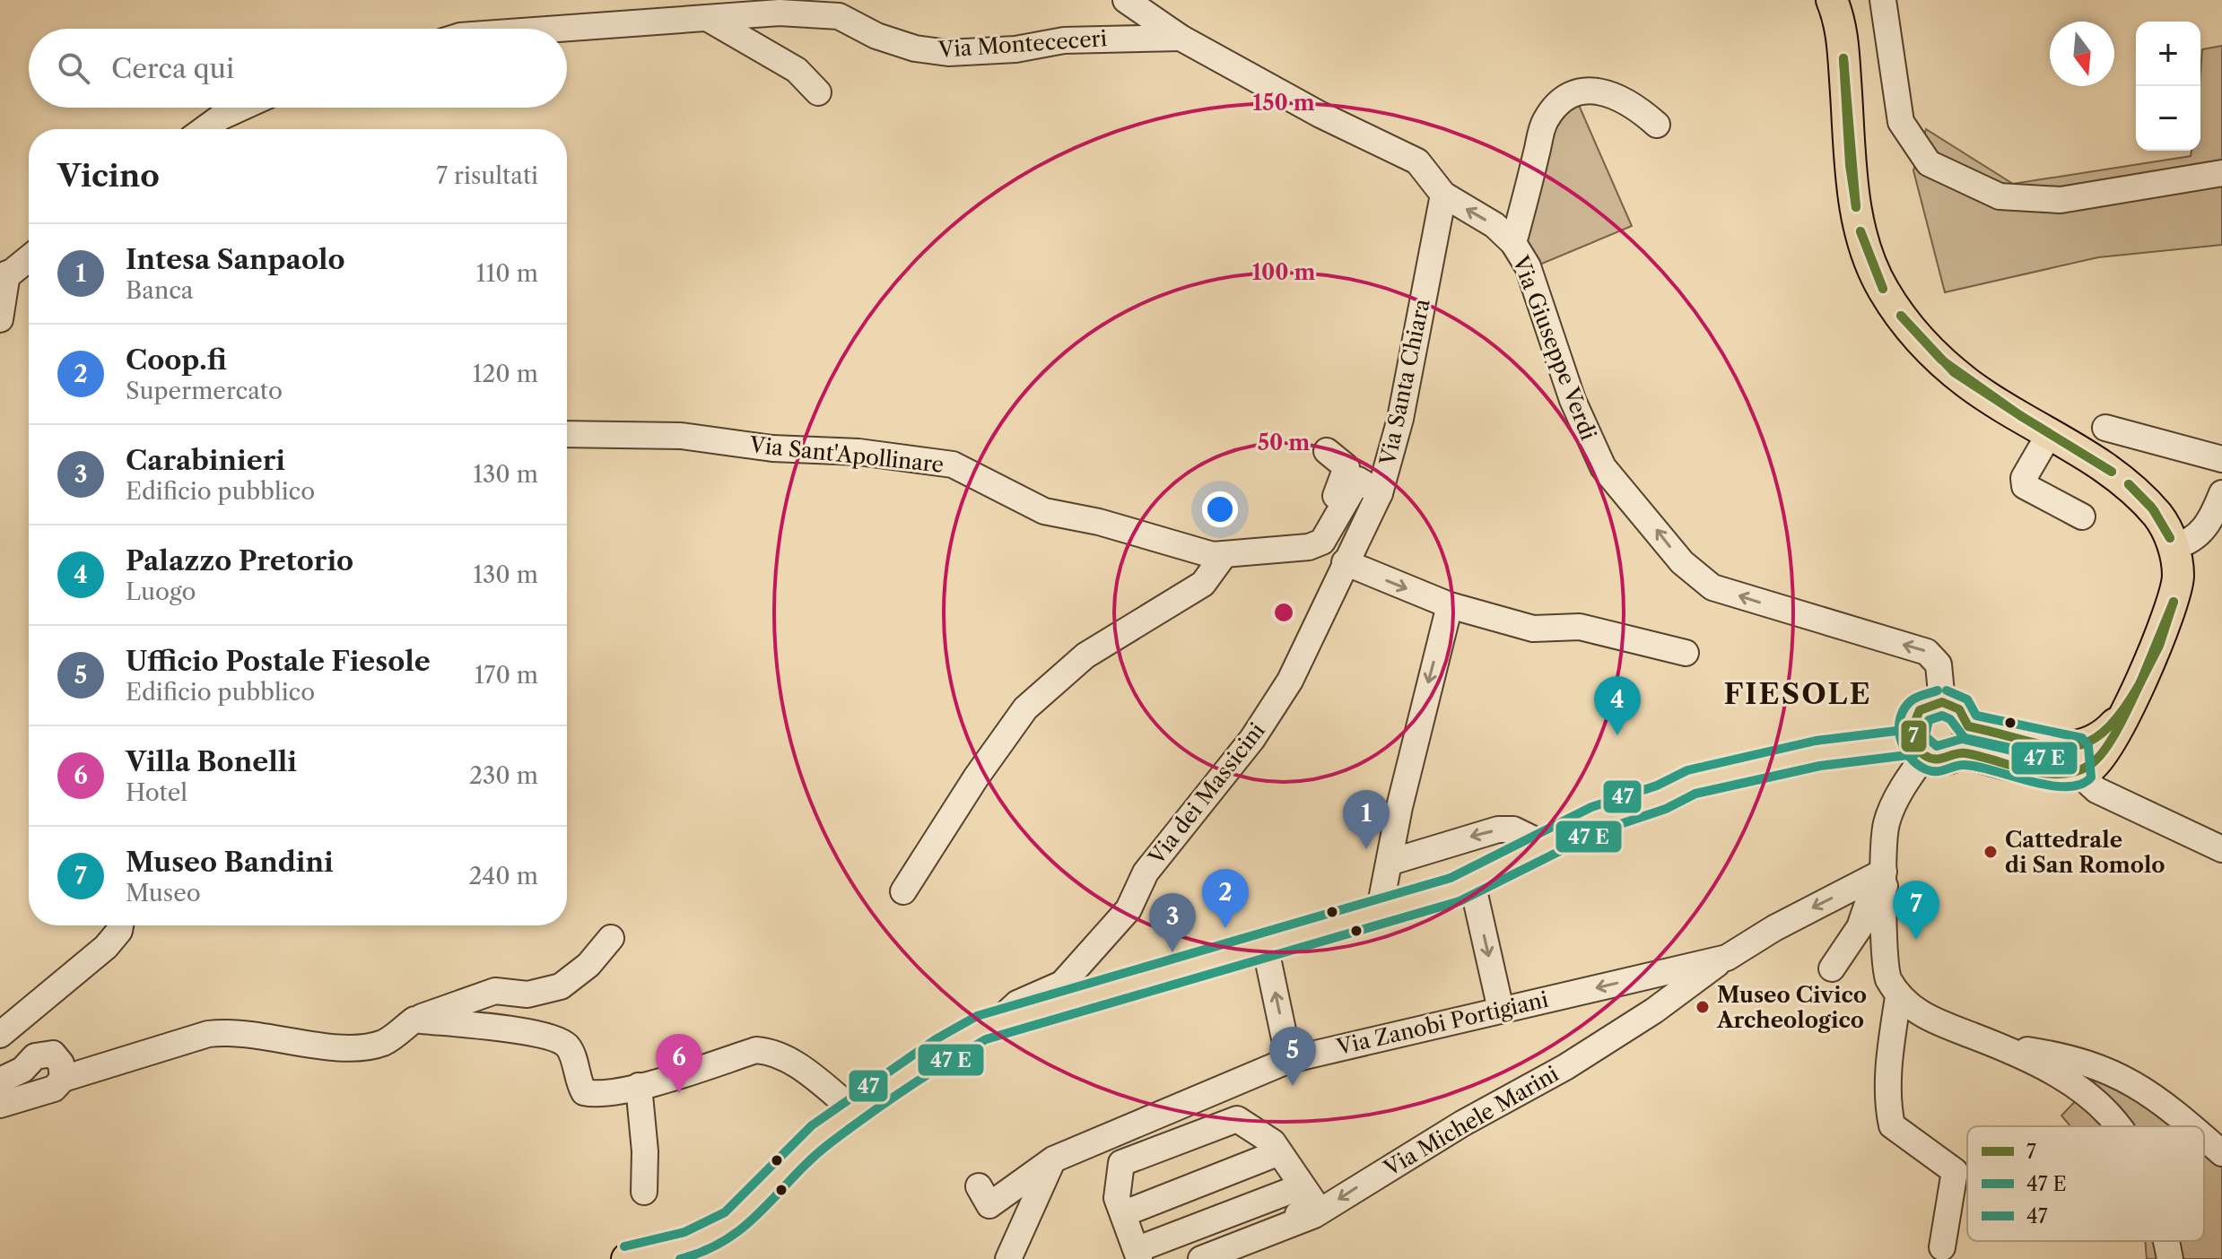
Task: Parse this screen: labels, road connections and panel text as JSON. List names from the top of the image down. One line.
{"streets":{"street":["Via Montececeri","Via Giuseppe Verdi","Via Santa Chiara","Via Sant'Apollinare","Via dei Massicini","Via Zanobi Portigiani","Via Michele Marini"]},"crossings":[["Via Montececeri","Via Giuseppe Verdi"],["Via Giuseppe Verdi","Via Santa Chiara"],["Via Santa Chiara","Via dei Massicini"],["Via Zanobi Portigiani","Via Michele Marini"]],"one_way":["Via Giuseppe Verdi","Via Zanobi Portigiani","Via Michele Marini"],"districts":["FIESOLE"],"places":["Cattedrale di San Romolo","Museo Civico Archeologico"],"lines":["transit line 7","transit line 47"],"legend":["7","47 E","47"],"north":"bottom","page":{"map_buttons":["+","−"],"search":"Cerca qui","heading":["Vicino","7 risultati"],"list":[{"mark":"1","name":"Intesa Sanpaolo","note":"Banca","value":"110 m"},{"mark":"2","name":"Coop.fi","note":"Supermercato","value":"120 m"},{"mark":"3","name":"Carabinieri","note":"Edificio pubblico","value":"130 m"},{"mark":"4","name":"Palazzo Pretorio","note":"Luogo","value":"130 m"},{"mark":"5","name":"Ufficio Postale Fiesole","note":"Edificio pubblico","value":"170 m"},{"mark":"6","name":"Villa Bonelli","note":"Hotel","value":"230 m"},{"mark":"7","name":"Museo Bandini","note":"Museo","value":"240 m"}],"pins":["4","1","2","7","3","5","6"]},"rings":["150 m","100 m","50 m"]}
